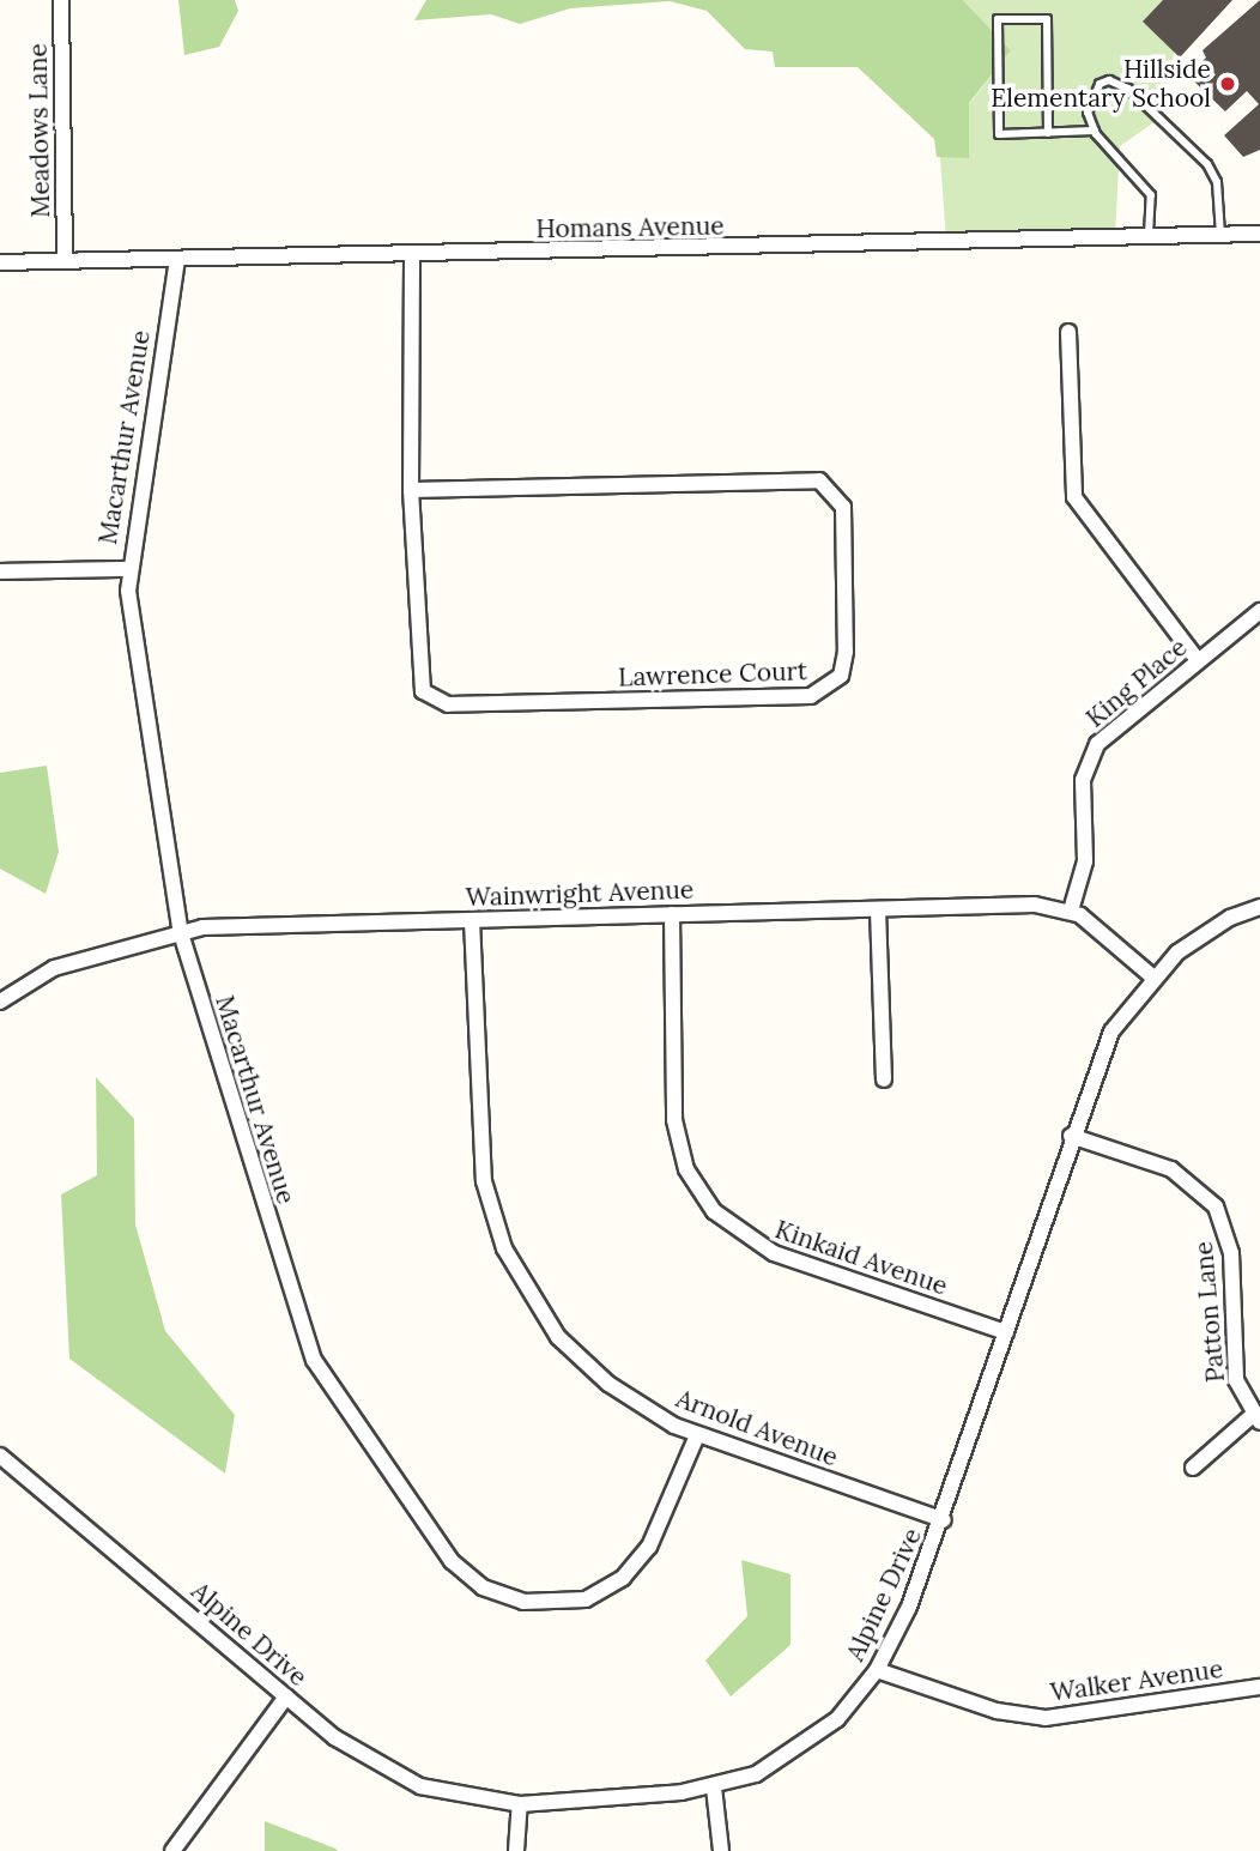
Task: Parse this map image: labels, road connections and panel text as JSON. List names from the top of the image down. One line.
{"streets":{"street":["Meadows Lane","Homans Avenue","Macarthur Avenue","Lawrence Court","King Place","Wainwright Avenue","Kinkaid Avenue","Patton Lane","Arnold Avenue","Alpine Drive","Walker Avenue"]},"crossings":[["Meadows Lane","Homans Avenue"],["Homans Avenue","Macarthur Avenue"],["Homans Avenue","Lawrence Court"],["Macarthur Avenue","Wainwright Avenue"],["Macarthur Avenue","Arnold Avenue"],["King Place","Wainwright Avenue"],["Wainwright Avenue","Kinkaid Avenue"],["Wainwright Avenue","Arnold Avenue"],["Wainwright Avenue","Alpine Drive"],["Kinkaid Avenue","Alpine Drive"],["Patton Lane","Alpine Drive"],["Arnold Avenue","Alpine Drive"],["Alpine Drive","Walker Avenue"]],"places":["Hillside Elementary School"]}
